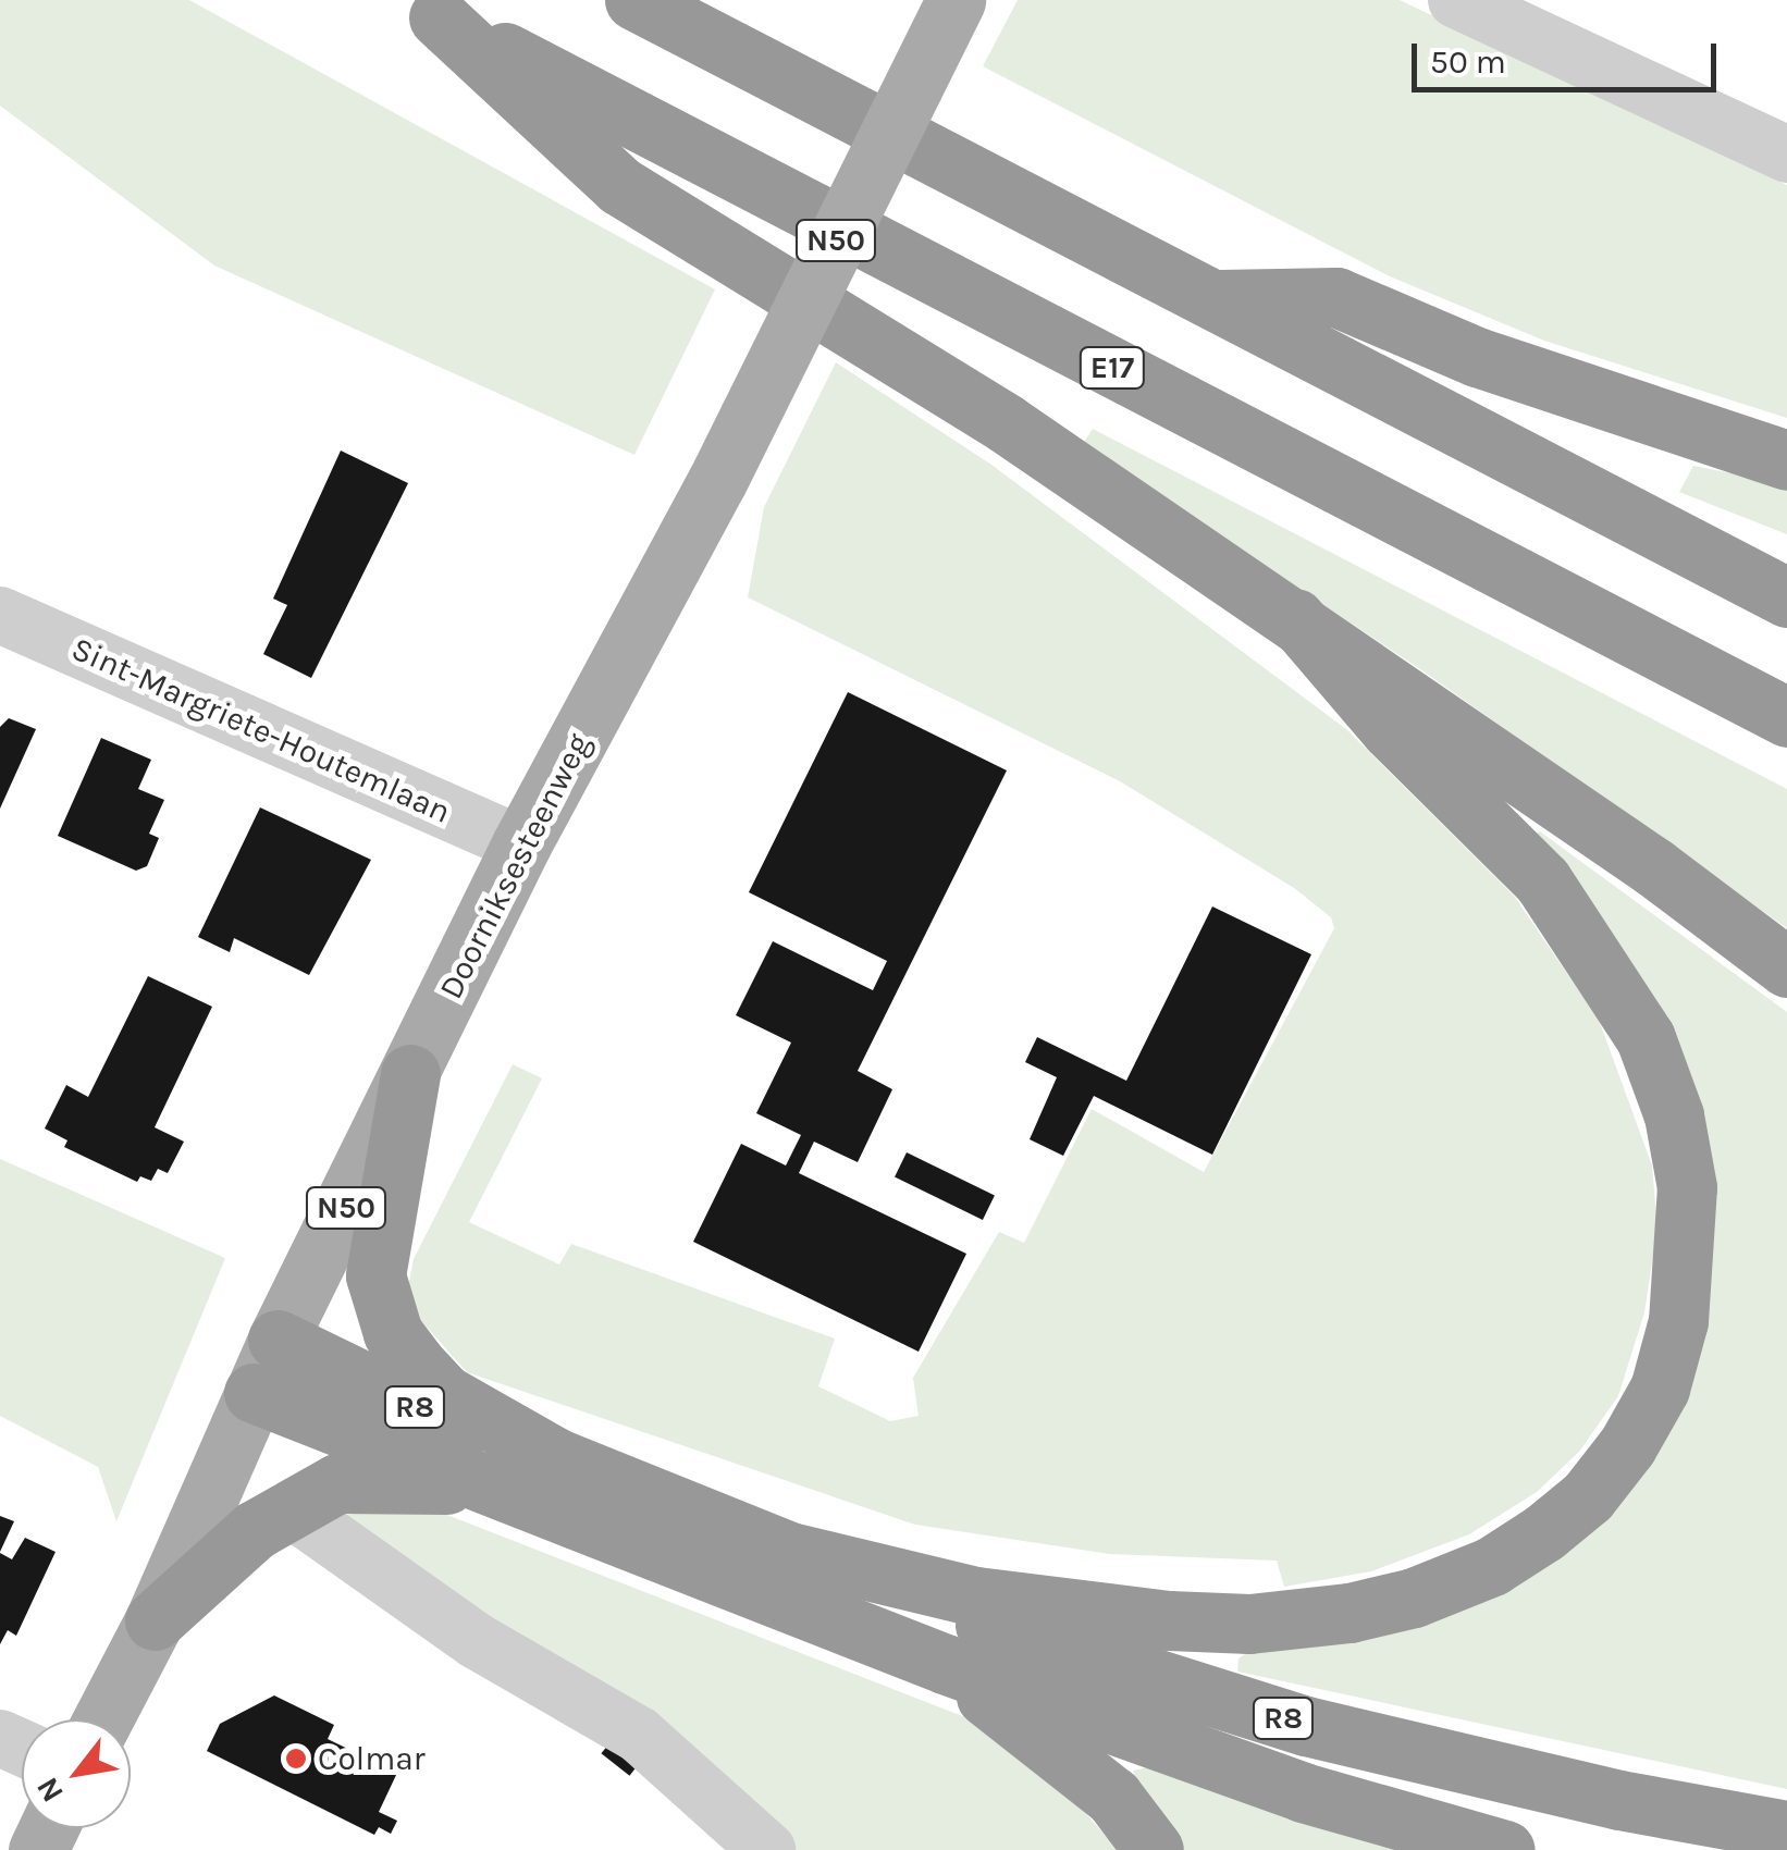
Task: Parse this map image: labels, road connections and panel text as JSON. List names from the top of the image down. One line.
{"streets":{"highway":["E17","R8"],"main road":["N50","Doorniksesteenweg"],"street":["Sint-Margriete-Houtemlaan"]},"crossings":[["Sint-Margriete-Houtemlaan","Doorniksesteenweg"],["Doorniksesteenweg","R8"]],"places":["Colmar"],"scale_bar":"50 m","north":"bottom left"}
